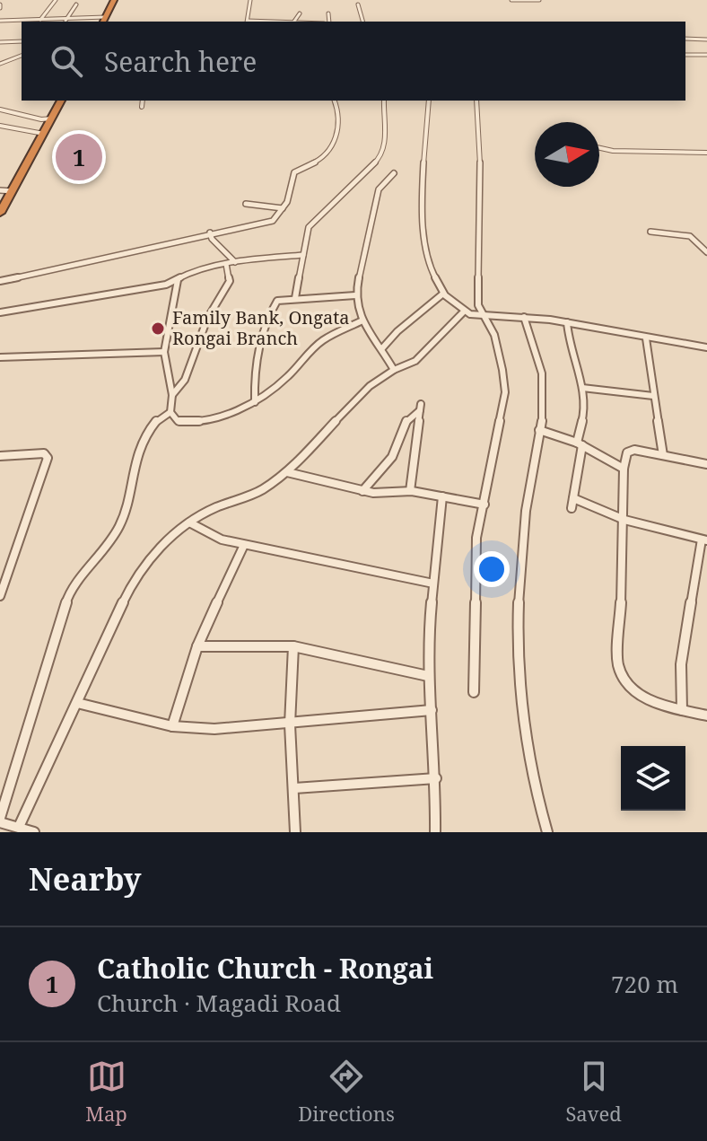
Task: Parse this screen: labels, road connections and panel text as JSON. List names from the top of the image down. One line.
{"places":["Family Bank, Ongata Rongai Branch"],"north":"right","page":{"search":"Search here","pins":"1","heading":"Nearby","list":[{"mark":"1","name":"Catholic Church - Rongai","note":"Church · Magadi Road","value":"720 m"}],"nav":["Map","Directions","Saved"]}}
